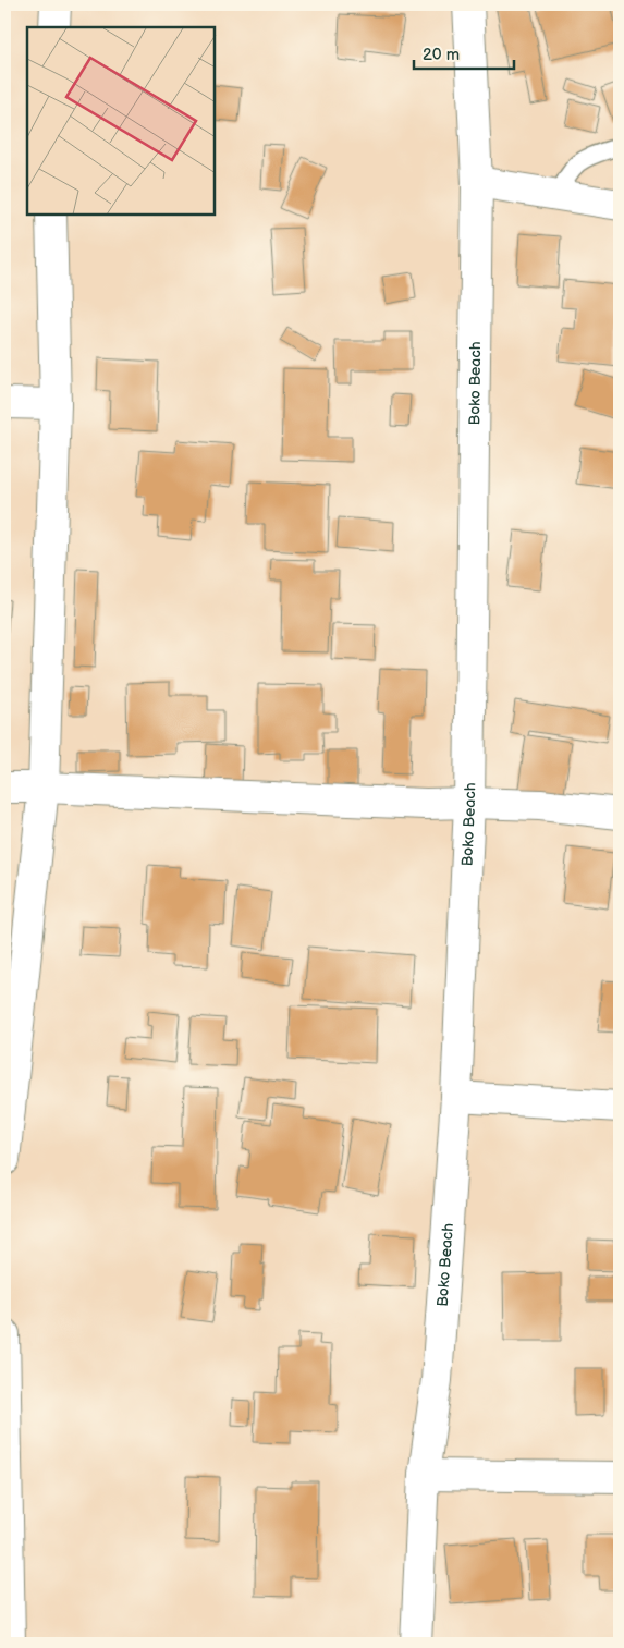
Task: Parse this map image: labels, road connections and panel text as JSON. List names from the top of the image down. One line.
{"streets":{"street":["Boko Beach"]},"scale_bar":"20 m"}
